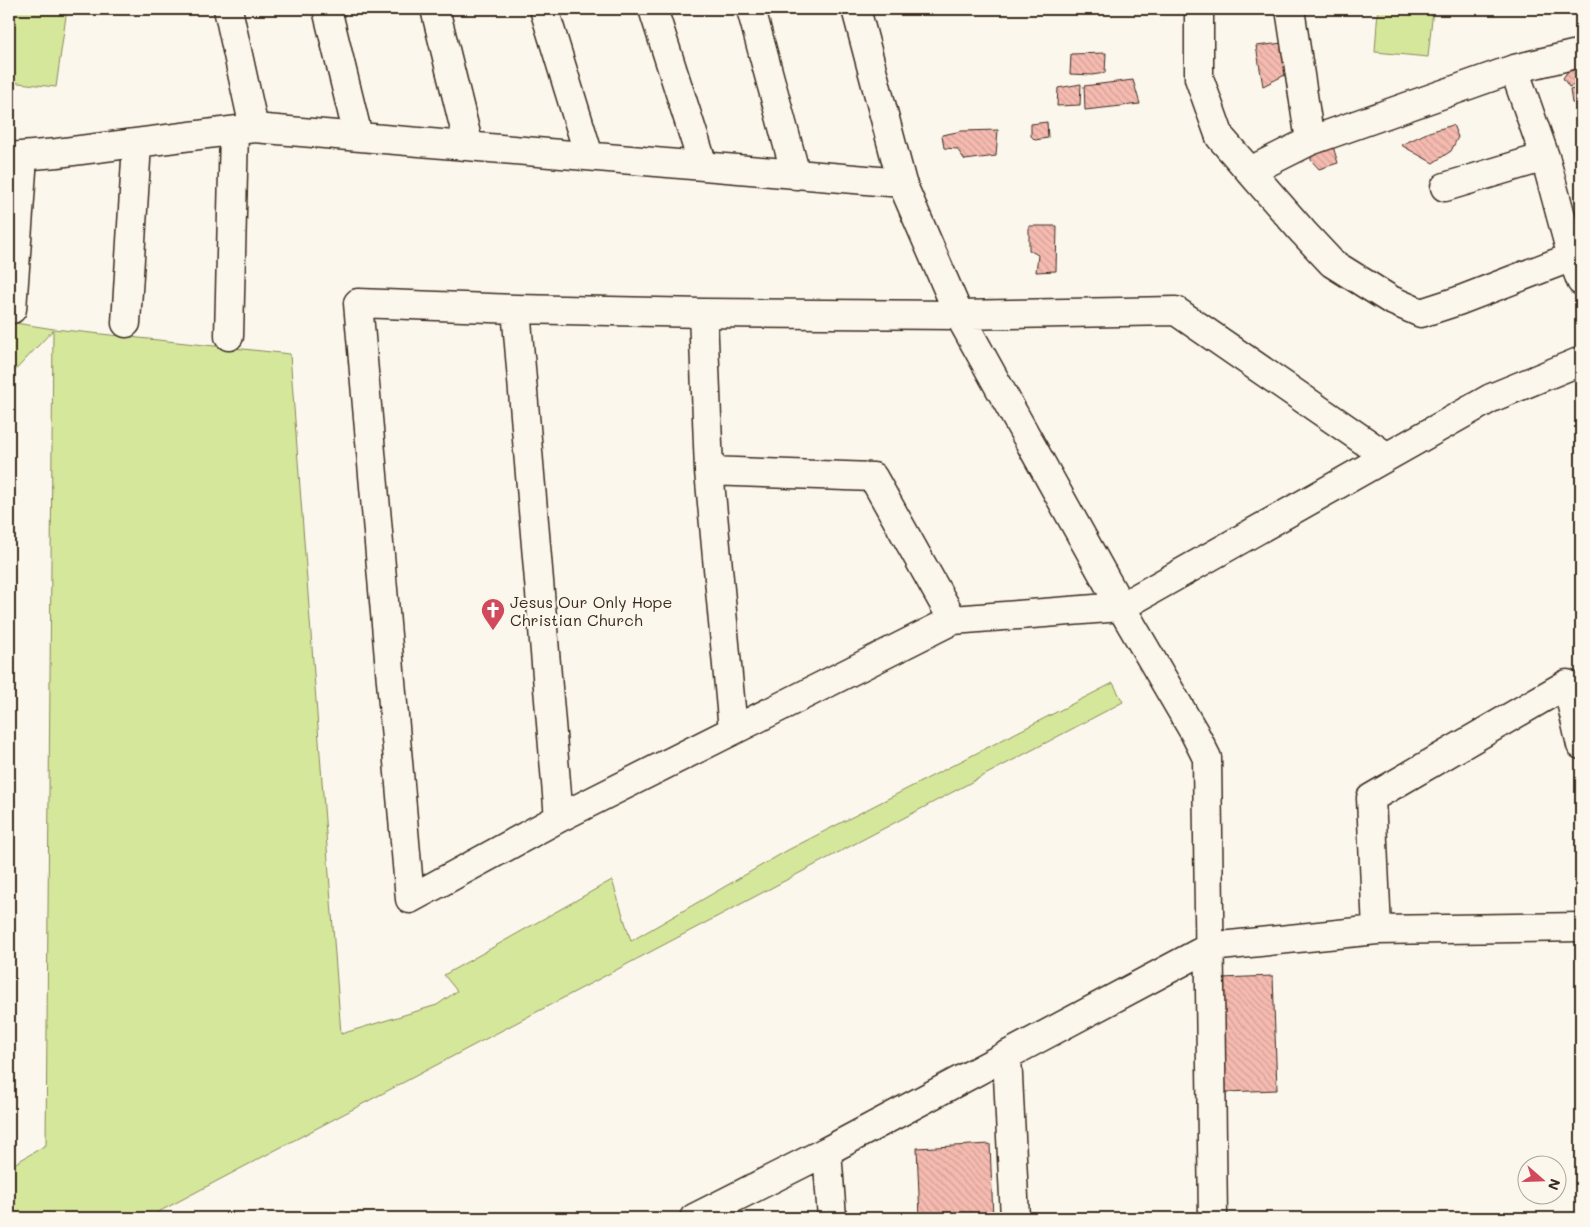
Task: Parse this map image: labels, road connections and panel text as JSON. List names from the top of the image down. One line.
{"places":{"church":["Jesus Our Only Hope Christian Church"]},"north":"right"}
